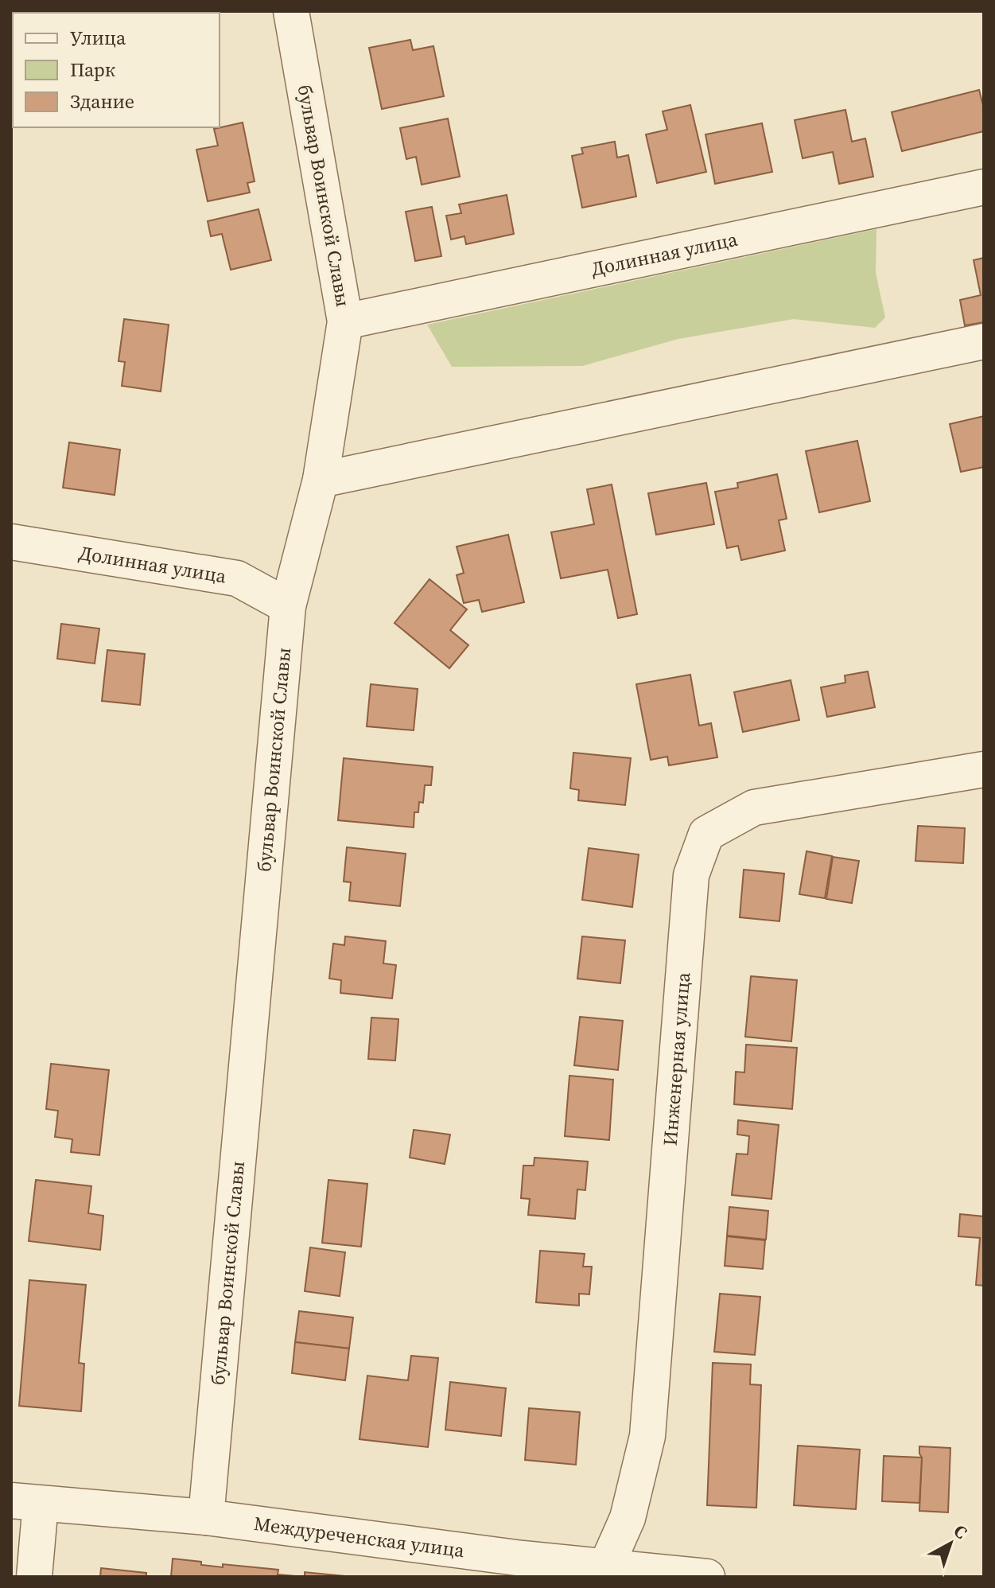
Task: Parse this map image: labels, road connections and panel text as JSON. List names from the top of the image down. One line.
{"streets":{"street":["бульвар Воинской Славы","Долинная улица","Инженерная улица","Междуреченская улица"]},"crossings":[["бульвар Воинской Славы","Долинная улица"],["бульвар Воинской Славы","Междуреченская улица"],["Инженерная улица","Междуреченская улица"]],"legend":["Улица","Парк","Здание"],"north":"top right"}
